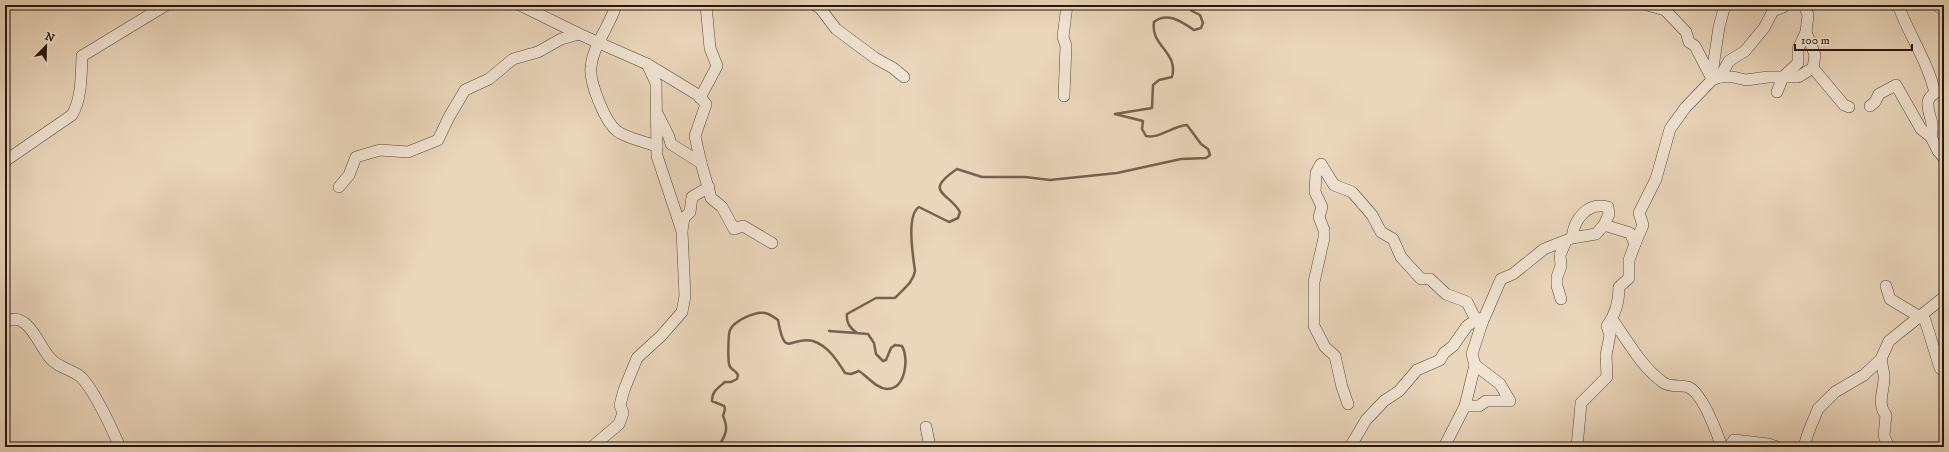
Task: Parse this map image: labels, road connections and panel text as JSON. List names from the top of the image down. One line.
{"scale_bar":"100 m","north":"top right"}
